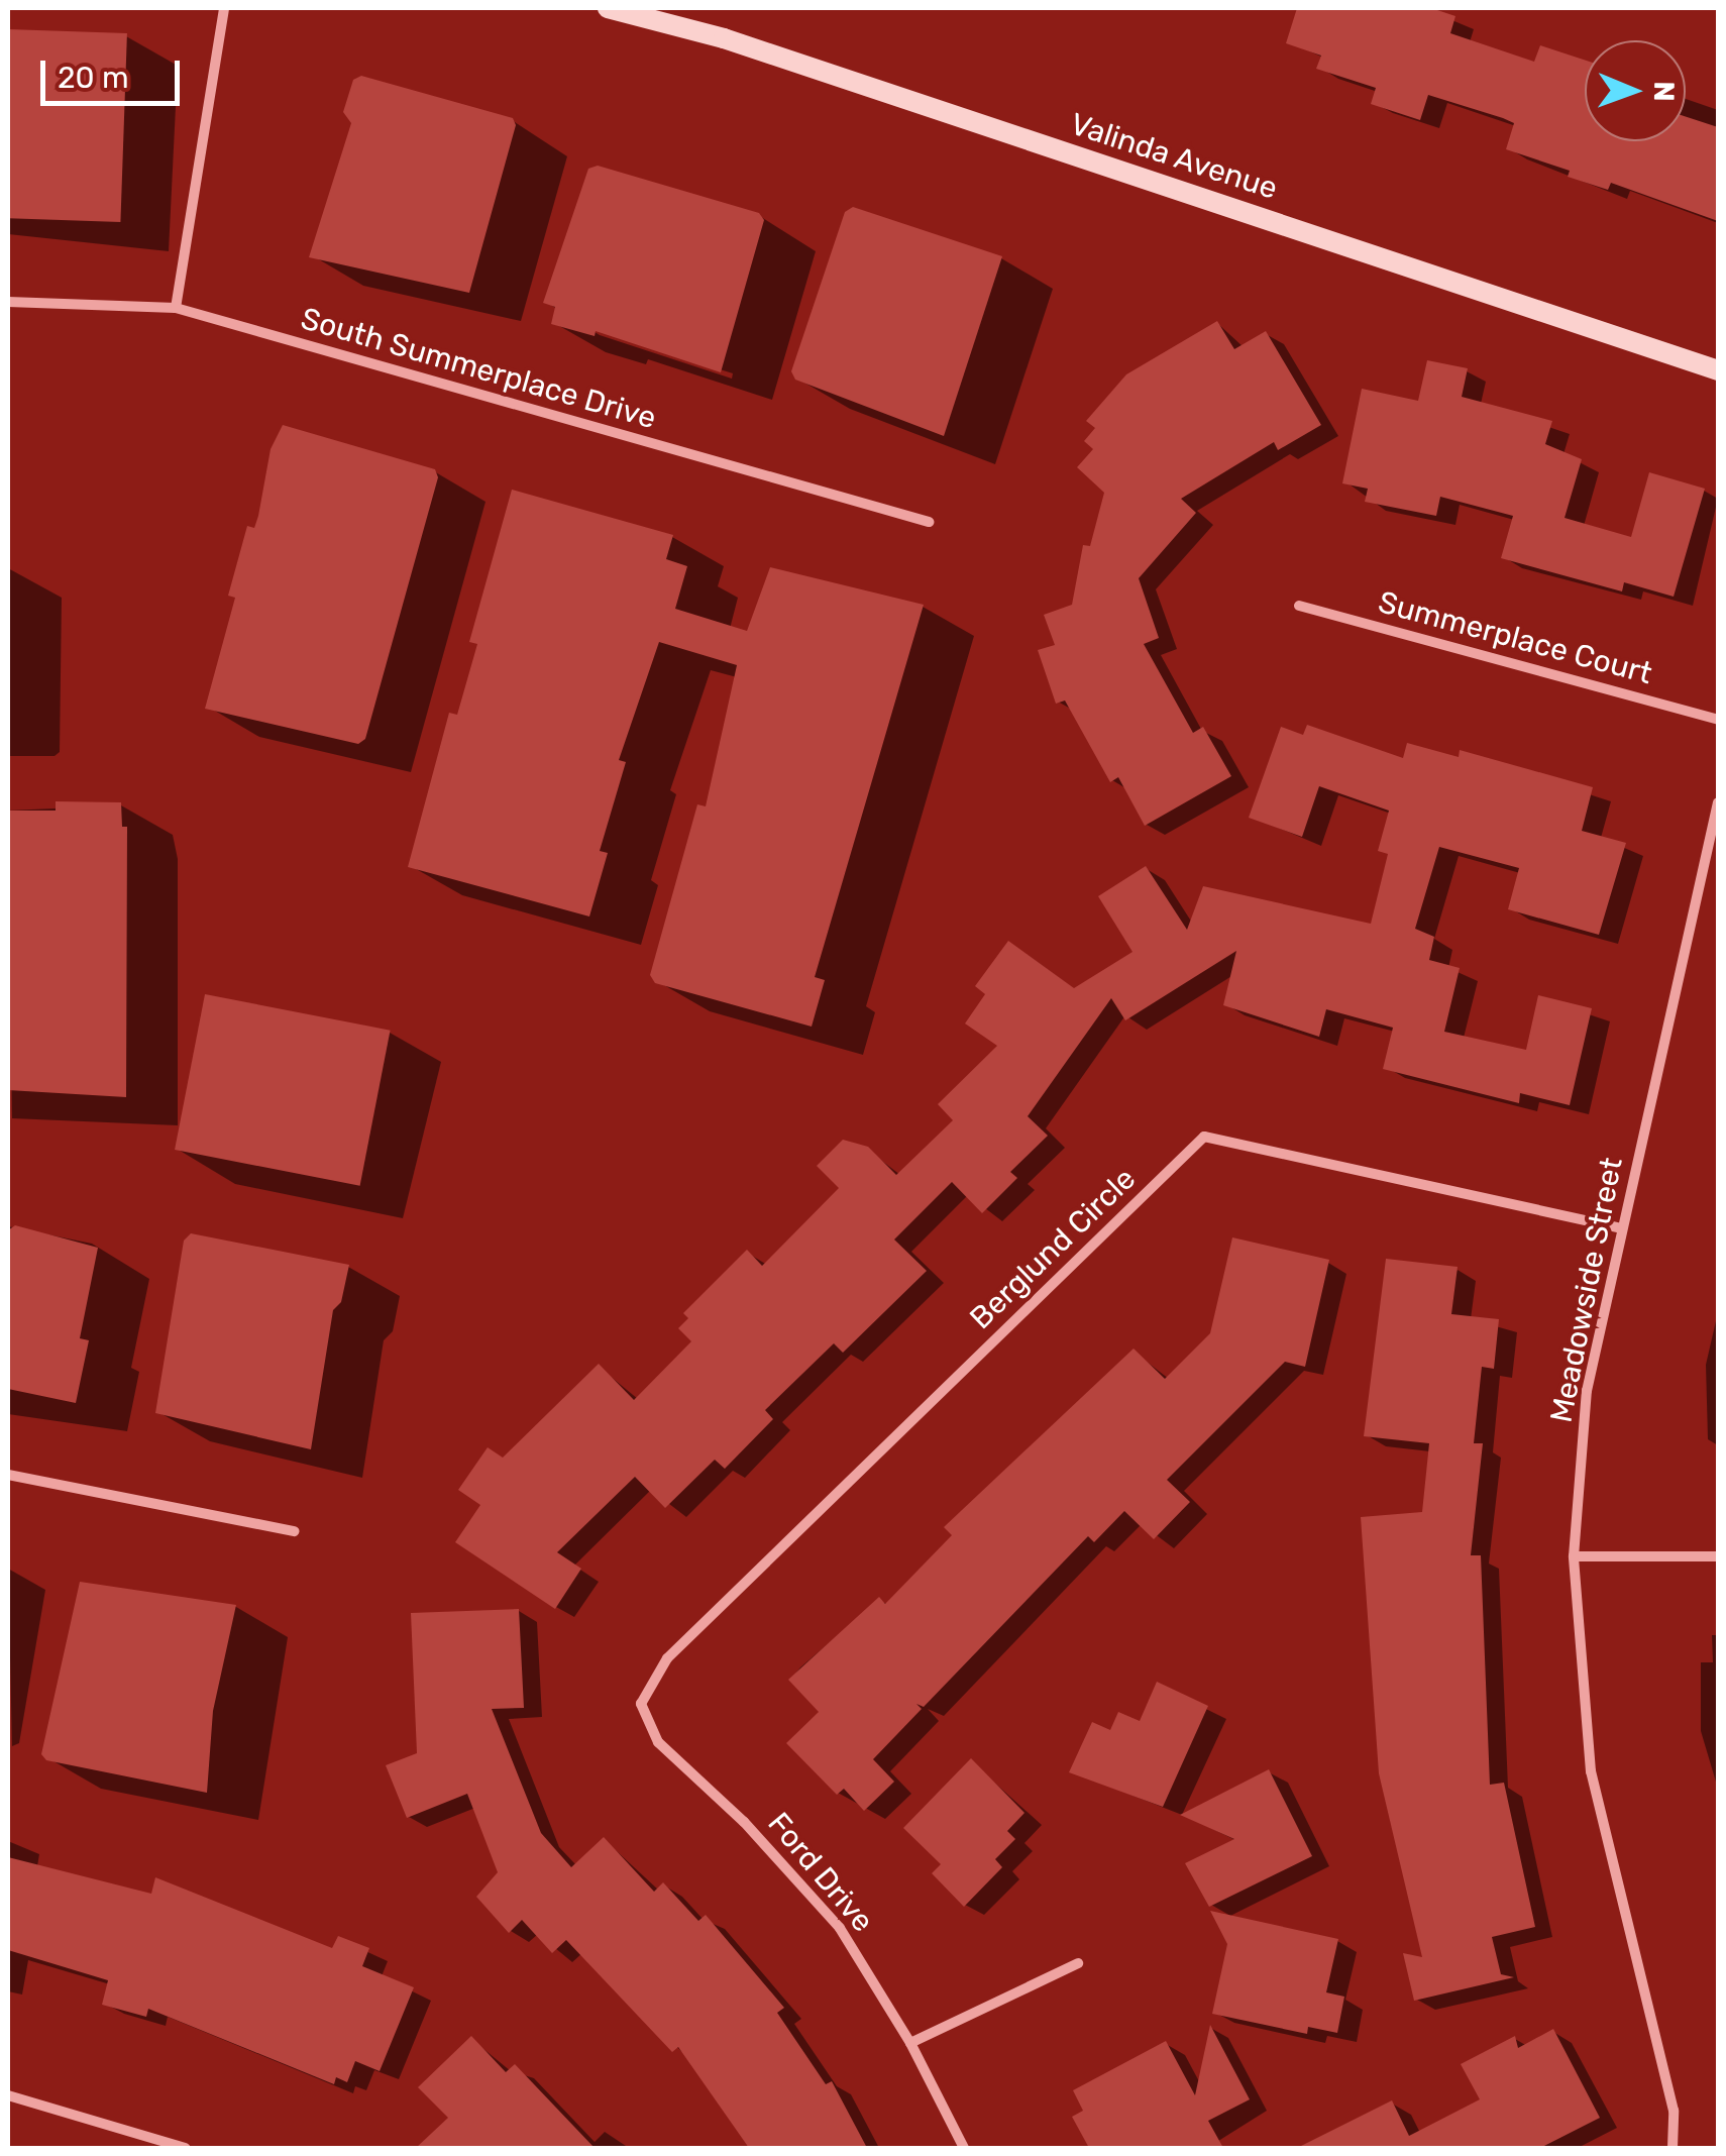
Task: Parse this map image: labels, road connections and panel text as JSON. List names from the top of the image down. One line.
{"streets":{"main road":["Valinda Avenue"],"street":["South Summerplace Drive","Summerplace Court","Berglund Circle","Meadowside Street","Ford Drive"]},"crossings":[["Berglund Circle","Meadowside Street"],["Berglund Circle","Ford Drive"]],"scale_bar":"20 m","north":"right"}
